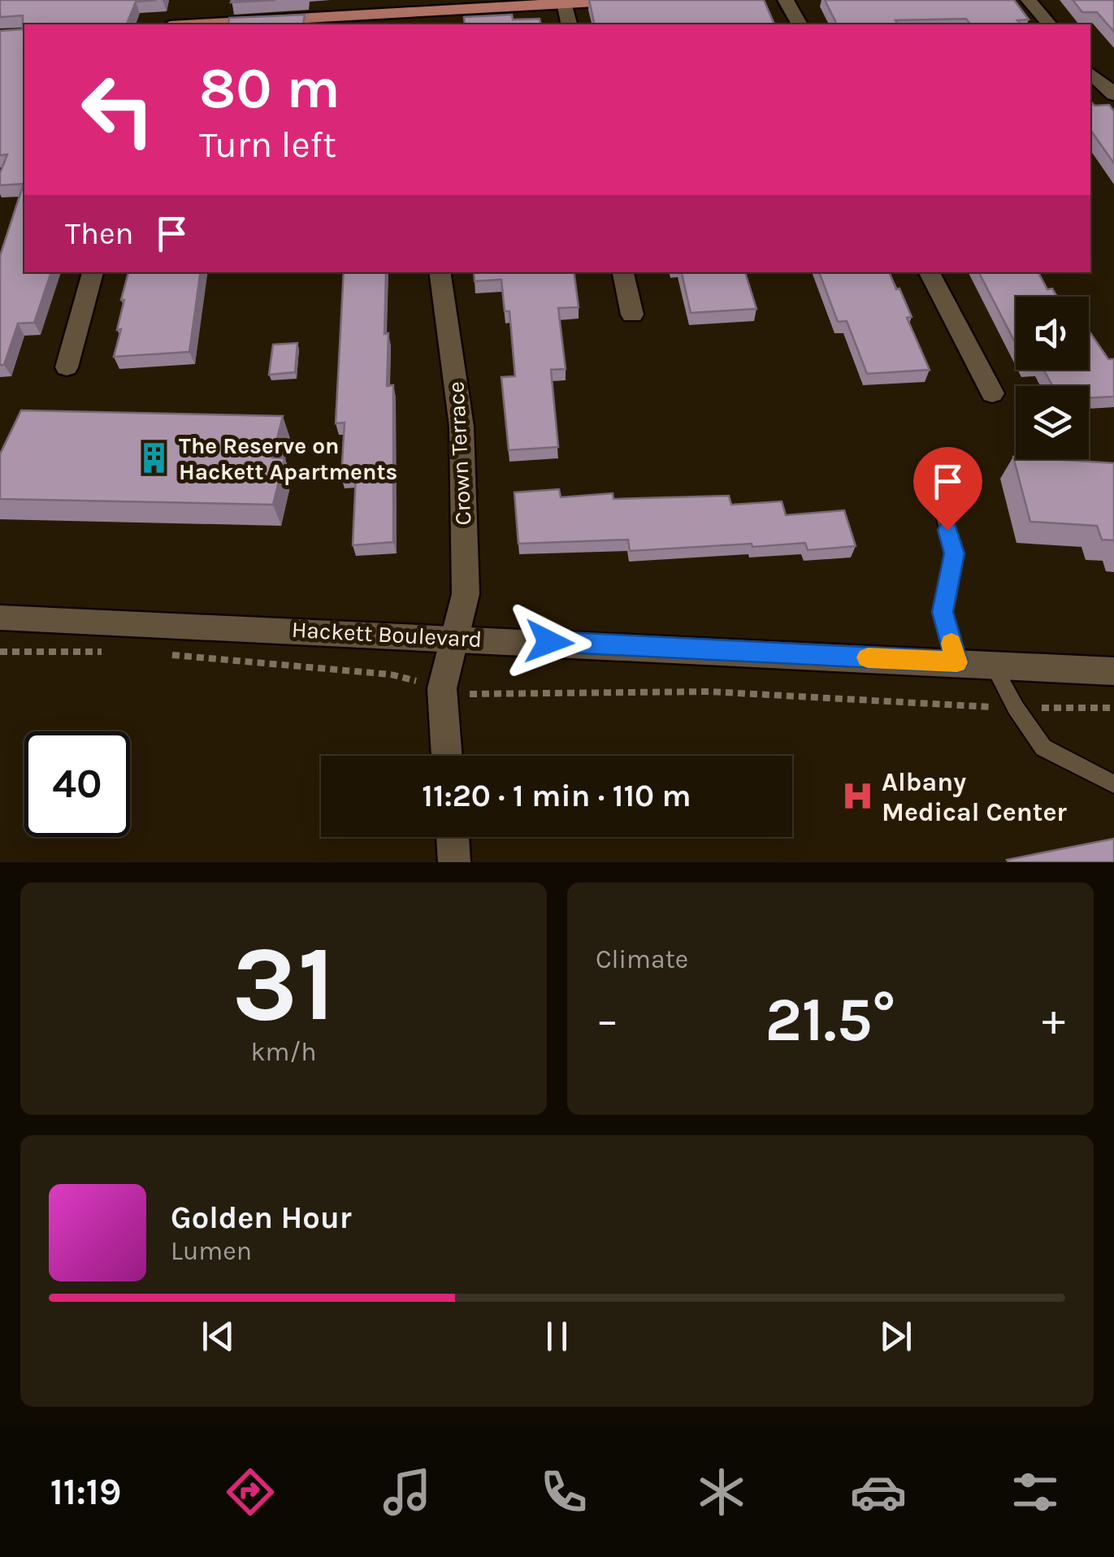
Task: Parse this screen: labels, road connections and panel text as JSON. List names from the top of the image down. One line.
{"streets":{"street":["Crown Terrace","Hackett Boulevard"]},"crossings":[["Crown Terrace","Hackett Boulevard"]],"places":{"building":["The Reserve on Hackett Apartments"],"hospital":["Albany Medical Center"]},"page":{"turn":["80 m","Turn left"],"then":"Then","limit":"40","trip":"11:20 · 1 min · 110 m","tile":[["31","km/h"],"Climate"],"heat":["−","21.5°","+"],"song":["Golden Hour","Lumen"],"tabs":"11:19"}}
